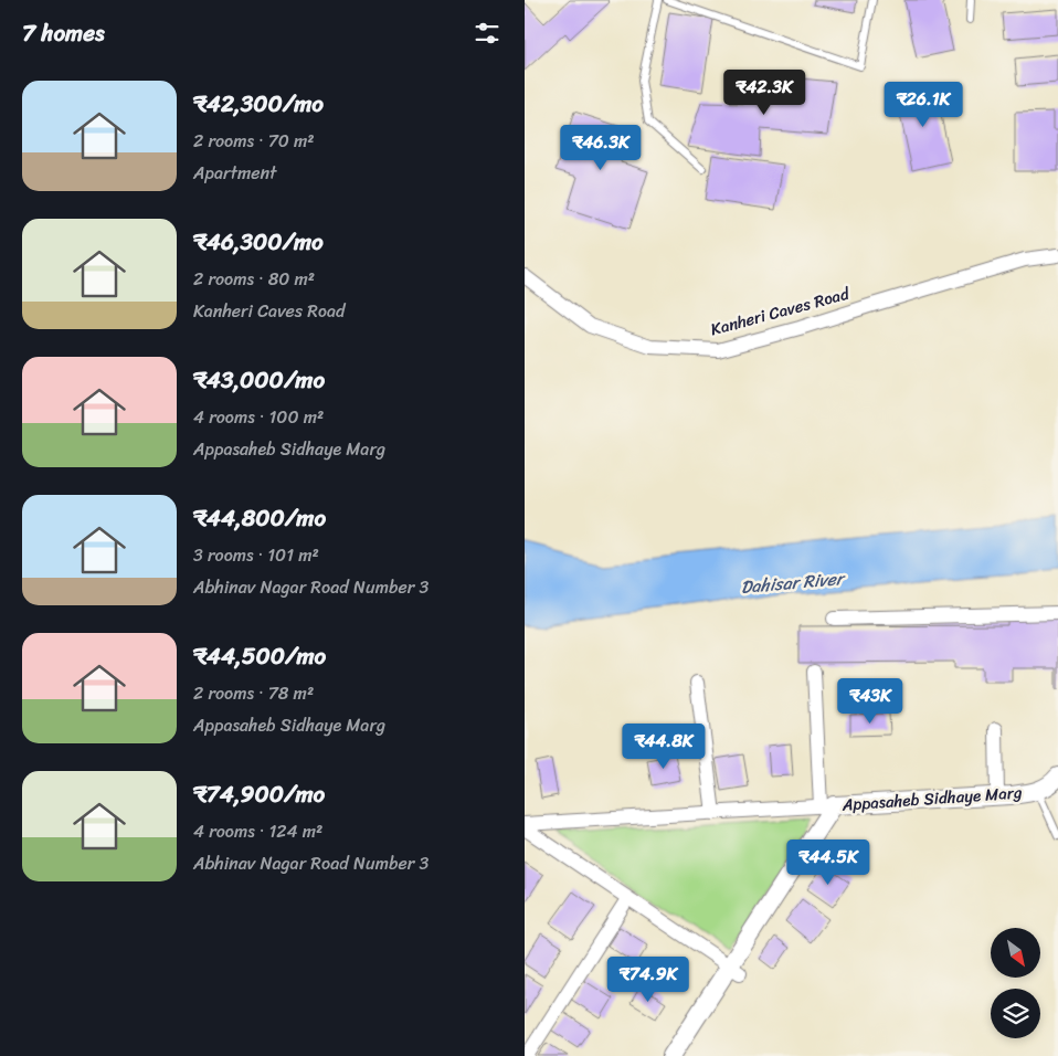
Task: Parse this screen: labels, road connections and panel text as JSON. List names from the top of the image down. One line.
{"streets":{"street":["Kanheri Caves Road","Appasaheb Sidhaye Marg"]},"water":["Dahisar River"],"north":"bottom right","page":{"heading":"7 homes","list":[{"name":"₹42,300/mo","note":"2 rooms · 70 m² · Apartment"},{"name":"₹46,300/mo","note":"2 rooms · 80 m² · Kanheri Caves Road"},{"name":"₹43,000/mo","note":"4 rooms · 100 m² · Appasaheb Sidhaye Marg"},{"name":"₹44,800/mo","note":"3 rooms · 101 m² · Abhinav Nagar Road Number 3"},{"name":"₹44,500/mo","note":"2 rooms · 78 m² · Appasaheb Sidhaye Marg"},{"name":"₹74,900/mo","note":"4 rooms · 124 m² · Abhinav Nagar Road Number 3"}],"price":["₹42.3K","₹26.1K","₹46.3K","₹43K","₹44.8K","₹44.5K","₹74.9K"]}}
